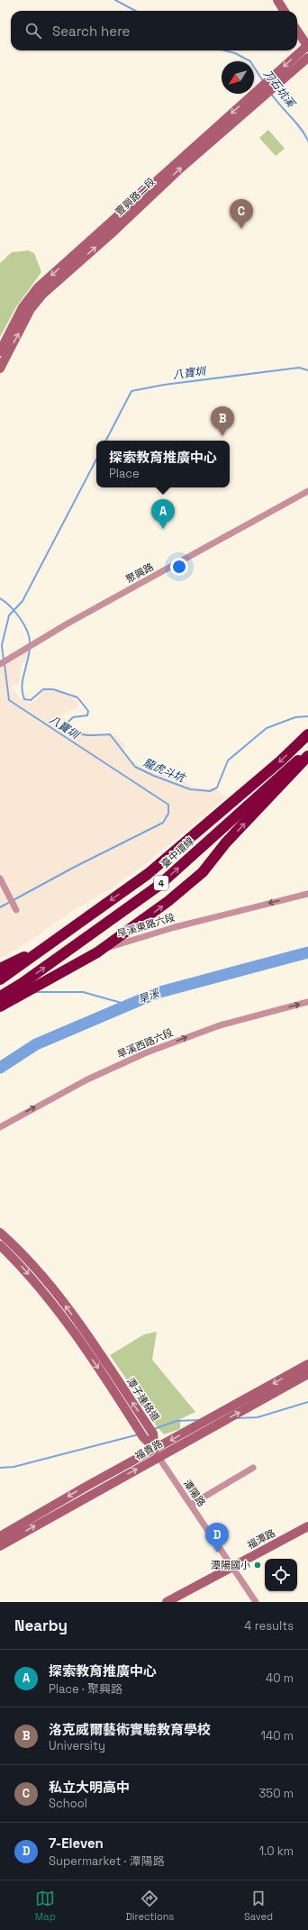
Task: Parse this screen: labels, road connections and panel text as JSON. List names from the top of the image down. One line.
{"streets":{"highway":["臺中環線","4"],"street":["豐興路二段","聚興路","旱溪東路六段","旱溪西路六段","潭子連絡道","福貴路","潭陽路","福潭路"]},"crossings":[["潭子連絡道","福貴路"],["潭子連絡道","潭陽路"],["福貴路","潭陽路"],["潭陽路","福潭路"]],"one_way":["旱溪東路六段","旱溪西路六段"],"water":["刀石坑溪","八寶圳","龍虎斗坑","旱溪"],"places":["潭陽國小"],"north":"bottom left","page":{"search":"Search here","pins":["C","B","A","D"],"popup":["探索教育推廣中心","Place"],"heading":["Nearby","4 results"],"list":[{"mark":"A","name":"探索教育推廣中心","note":"Place · 聚興路","value":"40 m"},{"mark":"B","name":"洛克威爾藝術實驗教育學校","note":"University","value":"140 m"},{"mark":"C","name":"私立大明高中","note":"School","value":"350 m"},{"mark":"D","name":"7-Eleven","note":"Supermarket · 潭陽路","value":"1.0 km"}],"nav":["Map","Directions","Saved"]}}
